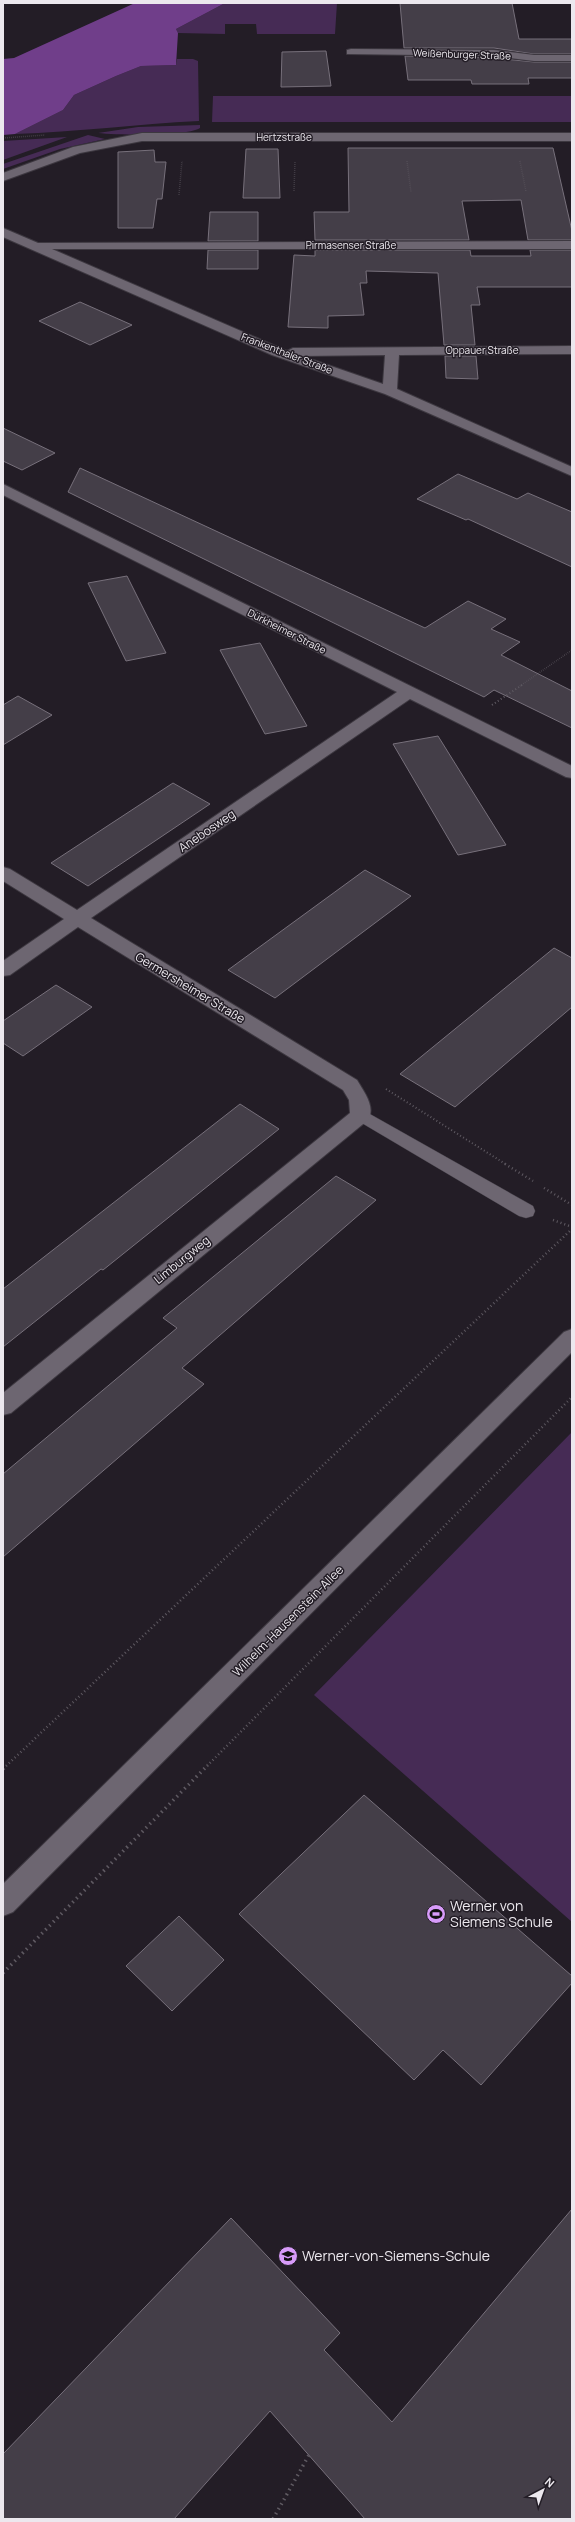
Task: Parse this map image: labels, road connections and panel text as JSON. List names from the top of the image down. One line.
{"streets":{"street":["Weißenburger Straße","Hertzstraße","Pirmasenser Straße","Oppauer Straße","Frankenthaler Straße","Dürkheimer Straße","Anebosweg","Germersheimer Straße","Limburgweg","Wilhelm-Hausenstein-Allee"]},"crossings":[["Pirmasenser Straße","Frankenthaler Straße"],["Oppauer Straße","Frankenthaler Straße"],["Dürkheimer Straße","Anebosweg"],["Anebosweg","Germersheimer Straße"],["Germersheimer Straße","Limburgweg"]],"places":{"sports":["Werner von Siemens Schule"],"school or university":["Werner-von-Siemens-Schule"]},"north":"top right"}
